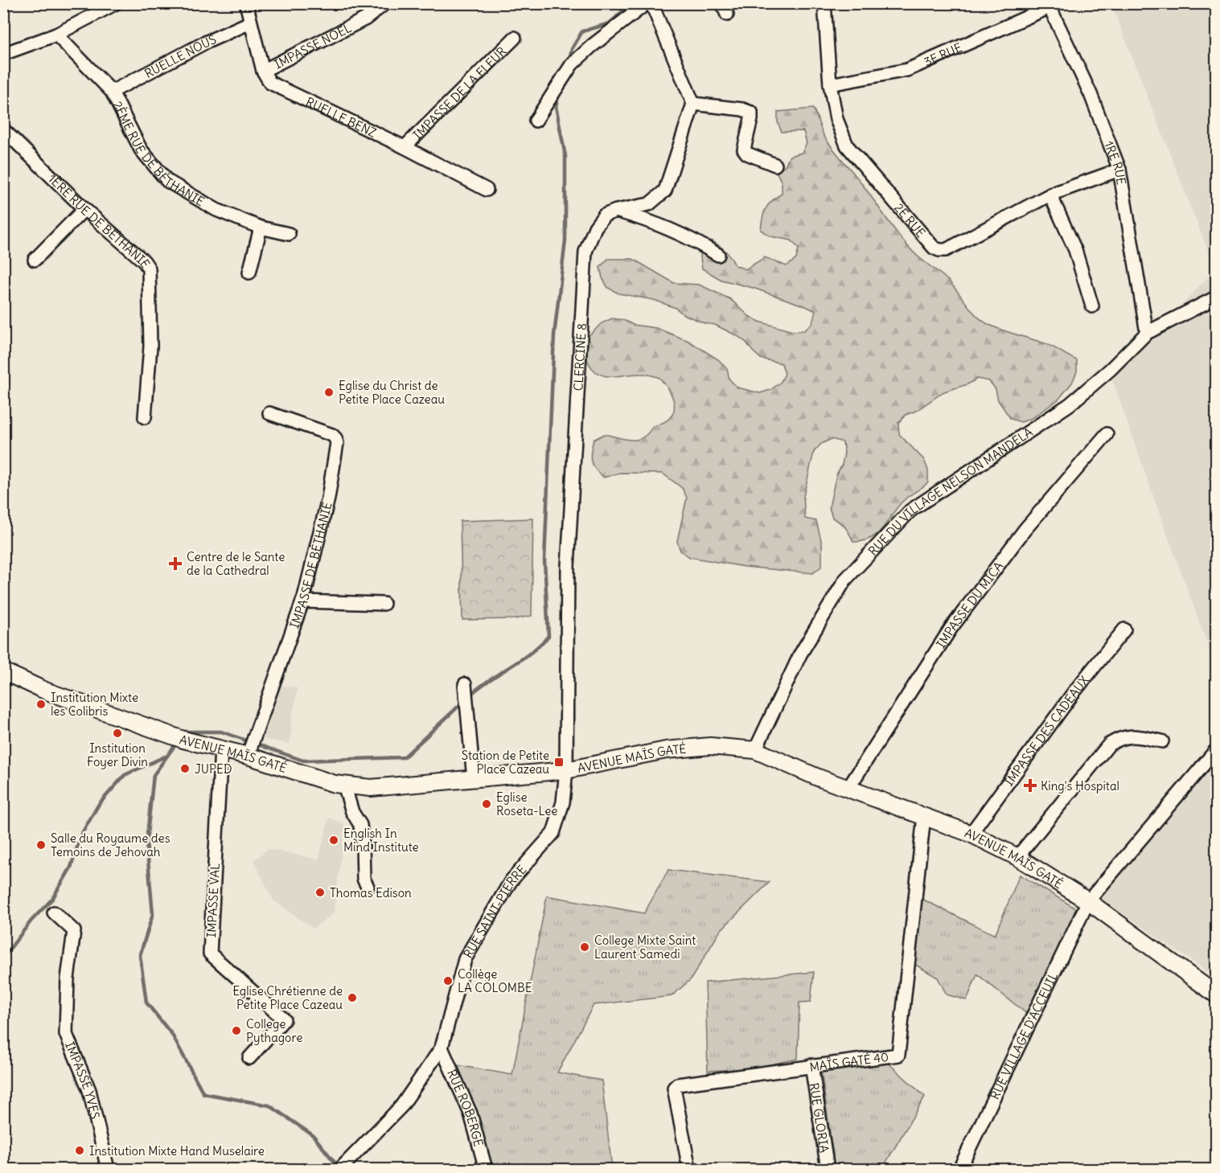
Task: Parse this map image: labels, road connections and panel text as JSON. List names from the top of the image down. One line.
{"streets":{"street":["IMPASSE NOËL","3E RUE","RUELLE NOUS","IMPASSE DE LA FLEUR","RUELLE BENZ","2ÈME RUE DE BÉTHANIE","1RE RUE","2E RUE","1ÈRE RUE DE BÉTHANIE","CLERCINE 8","RUE DU VILLAGE NELSON MANDELA","IMPASSE DE BÉTHANIE","IMPASSE DU MICA","IMPASSE DES CADEAUX","AVENUE MAÏS GATÉ","IMPASSE VAL","RUE SAINT-PIERRE","RUE VILLAGE D'ACCEUIL","MAÏS GATÉ 40","IMPASSE YVES","RUE ROBERGE","RUE GLORIA"]},"crossings":[["IMPASSE NOËL","RUELLE BENZ"],["3E RUE","1RE RUE"],["3E RUE","2E RUE"],["RUELLE NOUS","RUELLE BENZ"],["RUELLE NOUS","2ÈME RUE DE BÉTHANIE"],["IMPASSE DE LA FLEUR","RUELLE BENZ"],["1RE RUE","2E RUE"],["1RE RUE","RUE DU VILLAGE NELSON MANDELA"],["CLERCINE 8","AVENUE MAÏS GATÉ"],["CLERCINE 8","RUE SAINT-PIERRE"],["RUE DU VILLAGE NELSON MANDELA","AVENUE MAÏS GATÉ"],["IMPASSE DE BÉTHANIE","AVENUE MAÏS GATÉ"],["IMPASSE DU MICA","AVENUE MAÏS GATÉ"],["IMPASSE DES CADEAUX","AVENUE MAÏS GATÉ"],["AVENUE MAÏS GATÉ","IMPASSE VAL"],["AVENUE MAÏS GATÉ","RUE SAINT-PIERRE"],["AVENUE MAÏS GATÉ","RUE VILLAGE D'ACCEUIL"],["AVENUE MAÏS GATÉ","MAÏS GATÉ 40"],["RUE SAINT-PIERRE","RUE ROBERGE"],["MAÏS GATÉ 40","RUE GLORIA"]],"places":{"other":["Eglise du Christ de Petite Place Cazeau","Institution Mixte les Colibris","Institution Foyer Divin","JUPED","Eglise Roseta-Lee","English In Mind Institute","Salle du Royaume des Temoins de Jehovah","Thomas Edison","College Mixte Saint Laurent Samedi","Collège LA COLOMBE","Eglise Chrétienne de Petite Place Cazeau","College Pythagore","Institution Mixte Hand Muselaire"],"health":["Centre de le Sante de la Cathedral","King's Hospital"],"transit":["Station de Petite Place Cazeau"]}}
